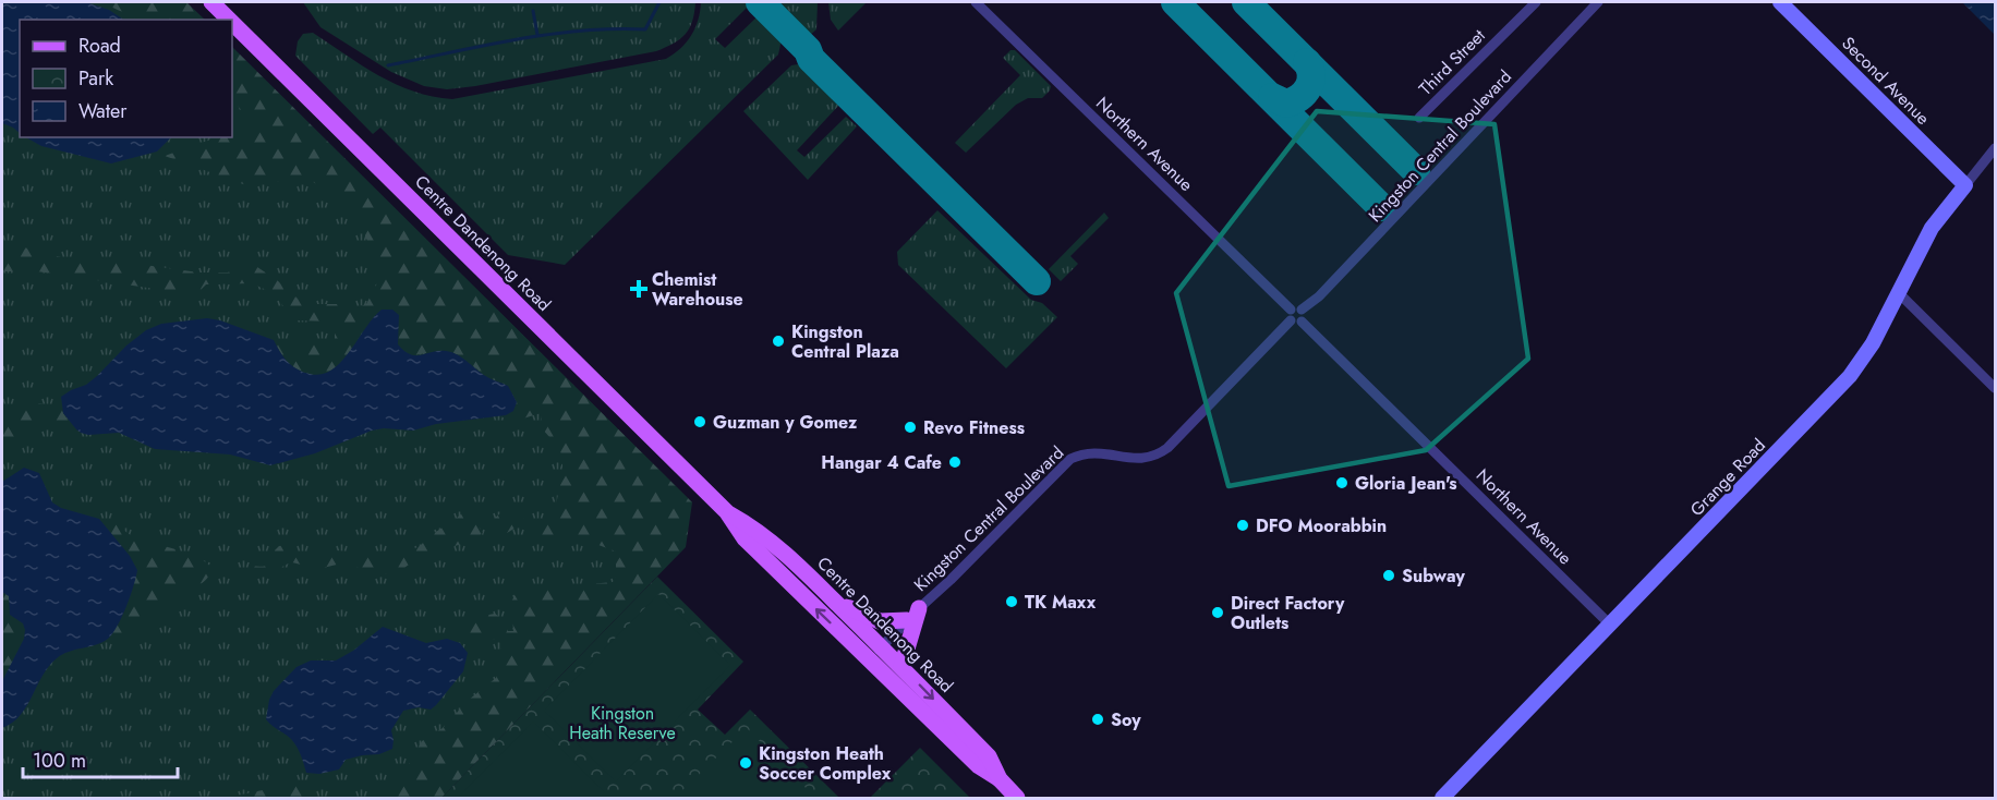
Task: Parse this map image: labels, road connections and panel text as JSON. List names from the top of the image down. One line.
{"streets":{"main road":["Second Avenue","Centre Dandenong Road","Grange Road"],"street":["Third Street","Northern Avenue","Kingston Central Boulevard"]},"crossings":[["Second Avenue","Grange Road"],["Northern Avenue","Kingston Central Boulevard"],["Northern Avenue","Grange Road"],["Kingston Central Boulevard","Centre Dandenong Road"]],"parks":["Kingston Heath Reserve"],"places":{"health":["Chemist Warehouse"],"other":["Kingston Central Plaza","Guzman y Gomez","Revo Fitness","Hangar 4 Cafe","Gloria Jean's","DFO Moorabbin","Subway","TK Maxx","Direct Factory Outlets","Soy","Kingston Heath Soccer Complex"]},"legend":["Road","Park","Water"],"scale_bar":"100 m"}
